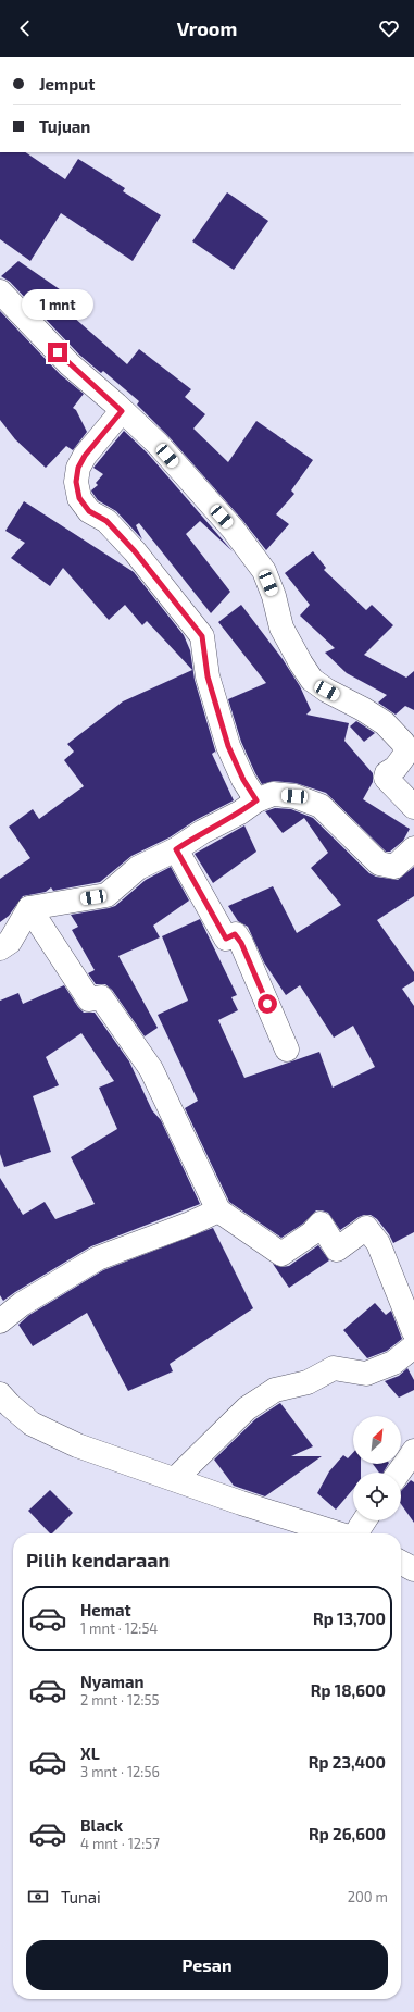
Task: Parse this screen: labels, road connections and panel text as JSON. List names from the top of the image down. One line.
{"north":"top right","page":{"header":"Vroom","banner":["Jemput","Tujuan"],"bubble":"1 mnt","heading":"Pilih kendaraan","list":[{"name":"Hemat","note":"1 mnt · 12:54","value":"Rp 13,700"},{"name":"Nyaman","note":"2 mnt · 12:55","value":"Rp 18,600"},{"name":"XL","note":"3 mnt · 12:56","value":"Rp 23,400"},{"name":"Black","note":"4 mnt · 12:57","value":"Rp 26,600"}],"pay":["Tunai","200 m"],"buttons":"Pesan"}}
